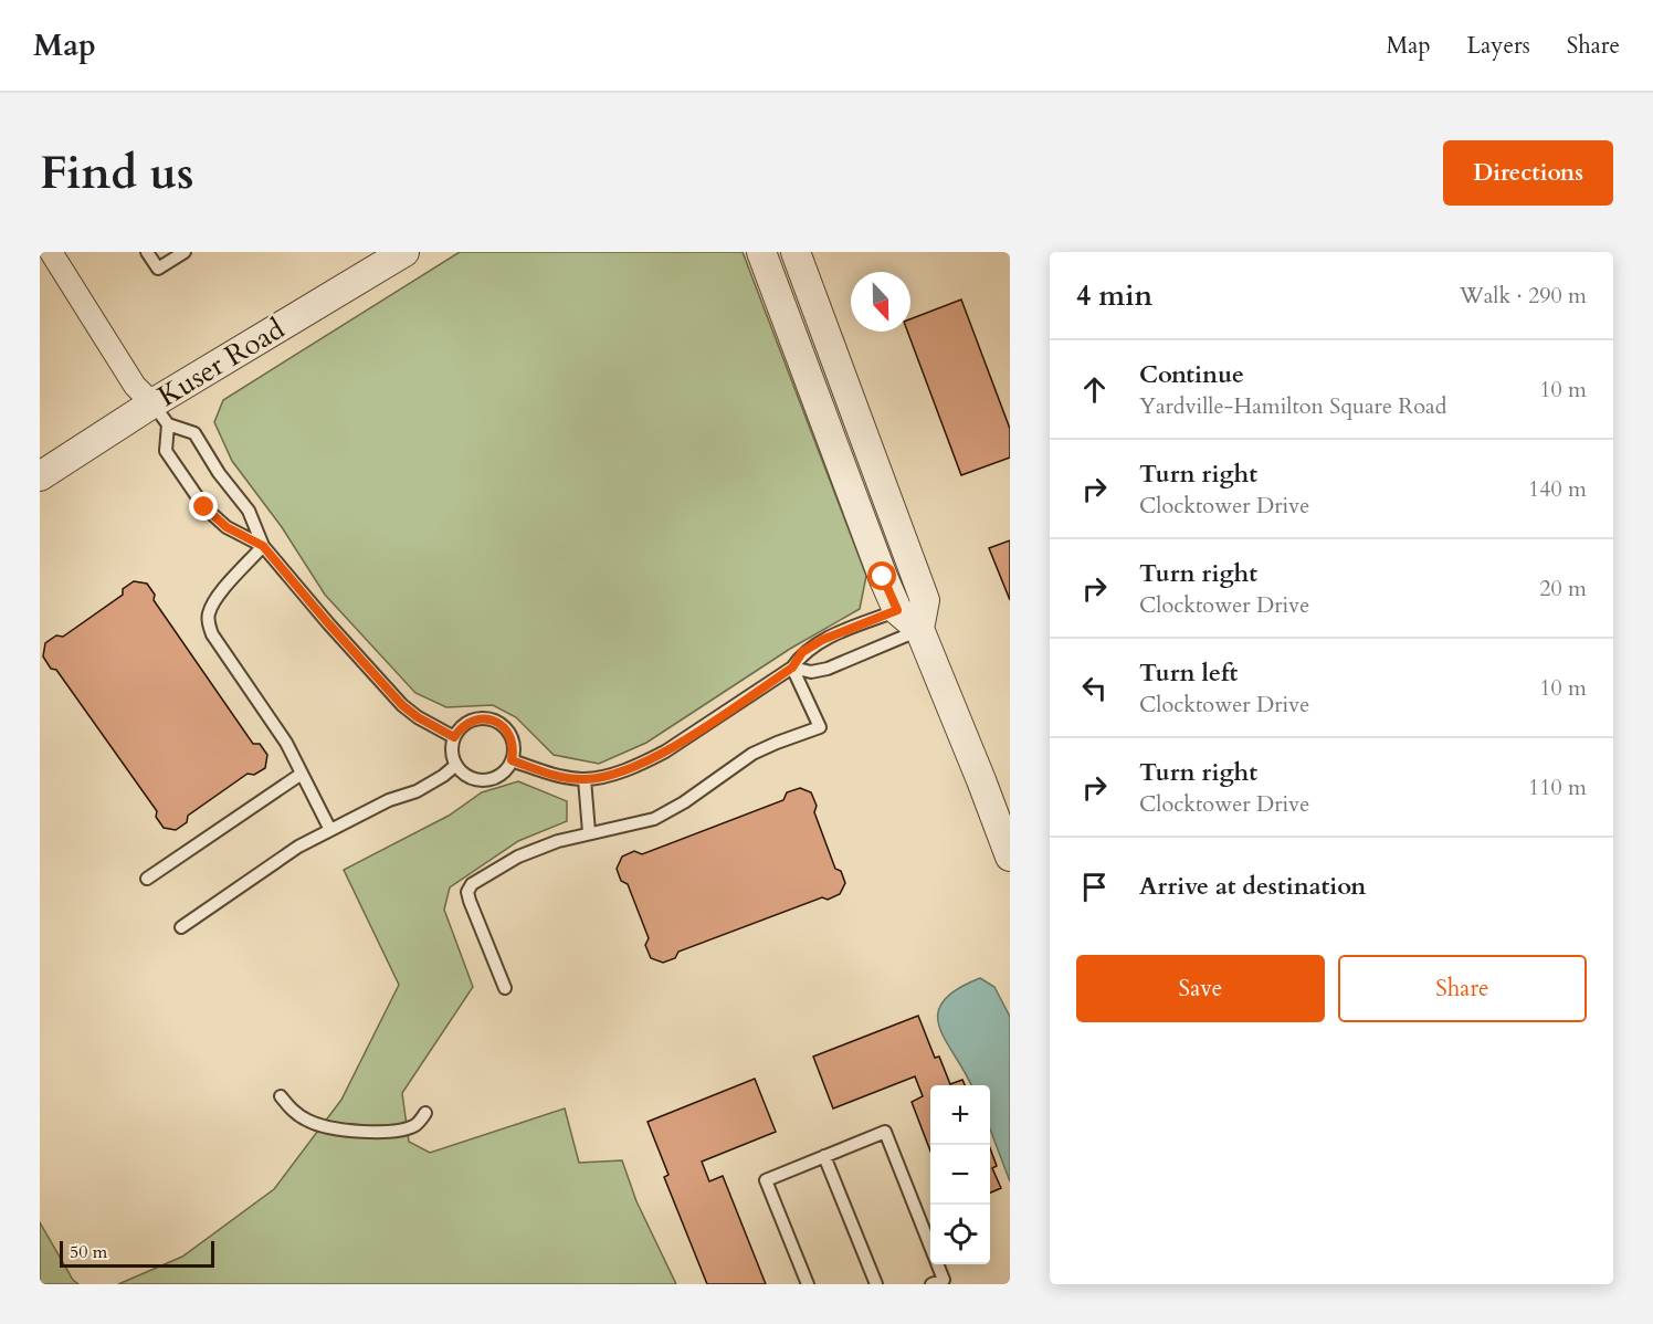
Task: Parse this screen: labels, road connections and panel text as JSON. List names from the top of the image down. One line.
{"streets":{"street":["Kuser Road"]},"scale_bar":"50 m","north":"bottom","page":{"header":"Map","nav":["Map","Layers","Share"],"buttons":["Directions",["Save","Share"]],"title":"Find us","heading":["4 min","Walk · 290 m"],"list":[["Continue","Yardville-Hamilton Square Road","10 m"],["Turn right","Clocktower Drive","140 m"],["Turn right","Clocktower Drive","20 m"],["Turn left","Clocktower Drive","10 m"],["Turn right","Clocktower Drive","110 m"],"Arrive at destination"],"map_buttons":["+","−"],"scale":"50 m"}}
